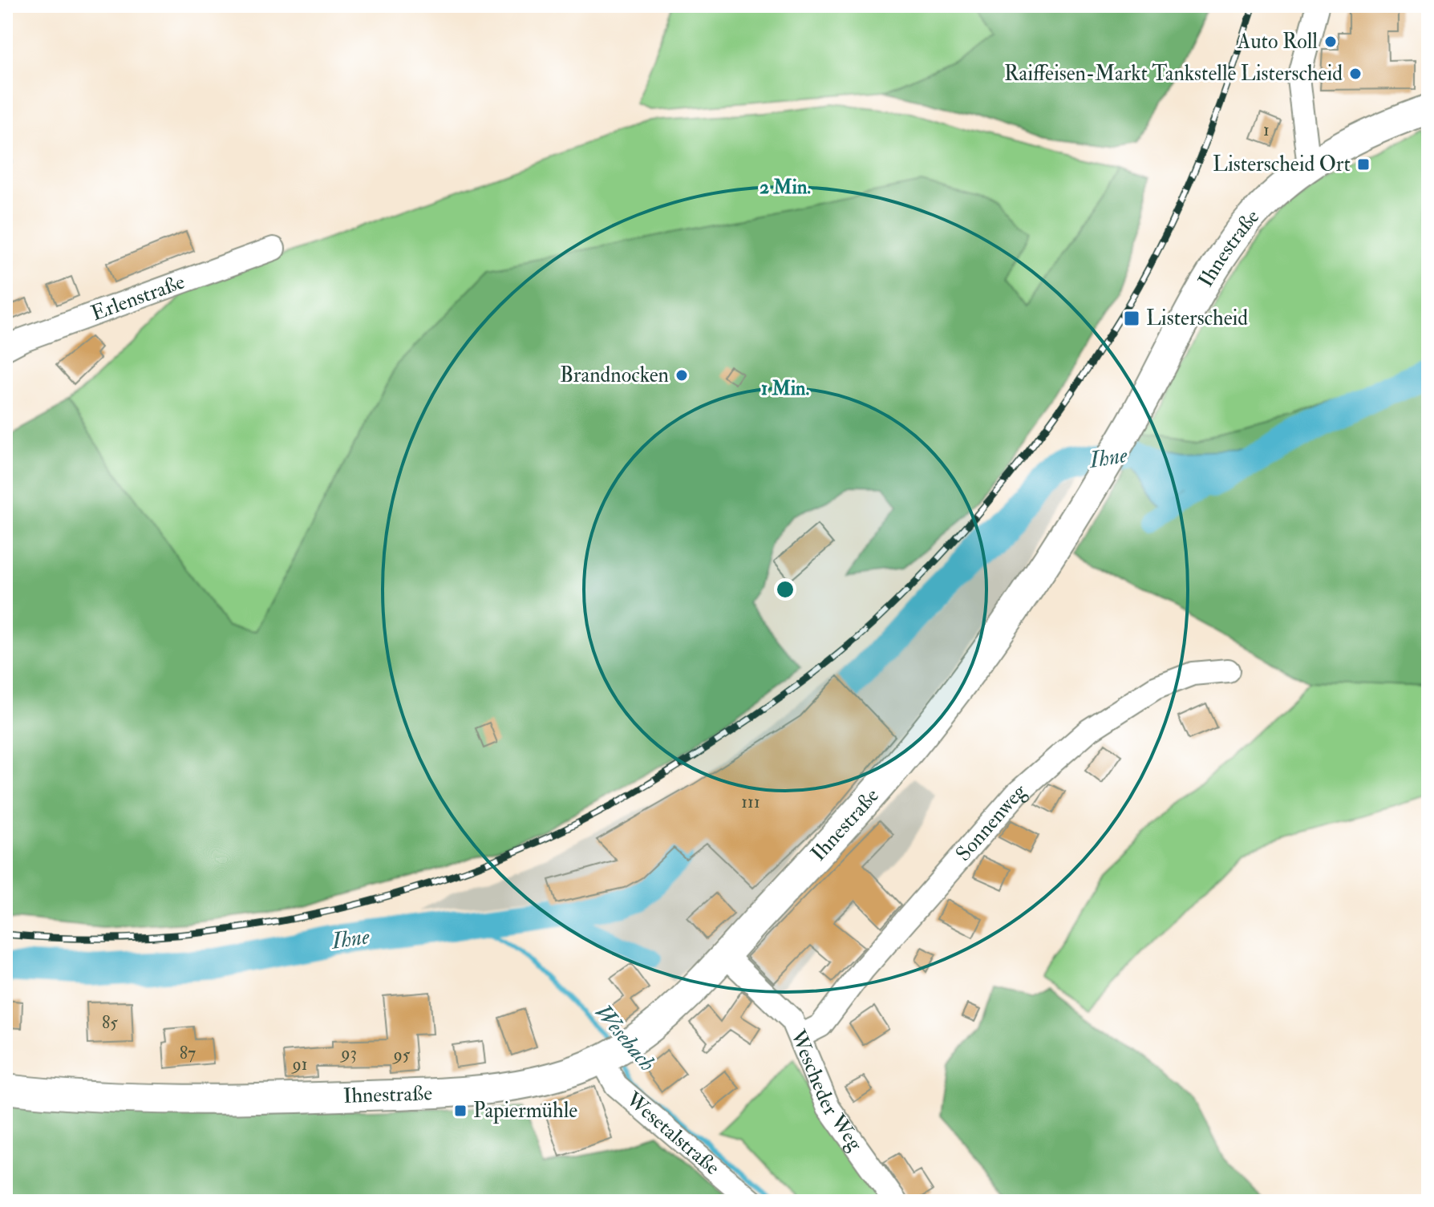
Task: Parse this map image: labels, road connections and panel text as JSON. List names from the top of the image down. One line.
{"streets":{"main road":["Ihnestraße"],"street":["Erlenstraße","Sonnenweg","Wescheder Weg","Wesetalstraße"]},"crossings":[["Ihnestraße","Wescheder Weg"],["Ihnestraße","Wesetalstraße"],["Sonnenweg","Wescheder Weg"]],"water":["Ihne","Wesebach"],"places":{"other":["Auto Roll","Raiffeisen-Markt Tankstelle Listerscheid","Brandnocken"],"transit":["Listerscheid Ort","Listerscheid","Papiermühle"]},"house_numbers":["1","111","85","87","93","95","91"],"rings":["2 Min.","1 Min."]}
